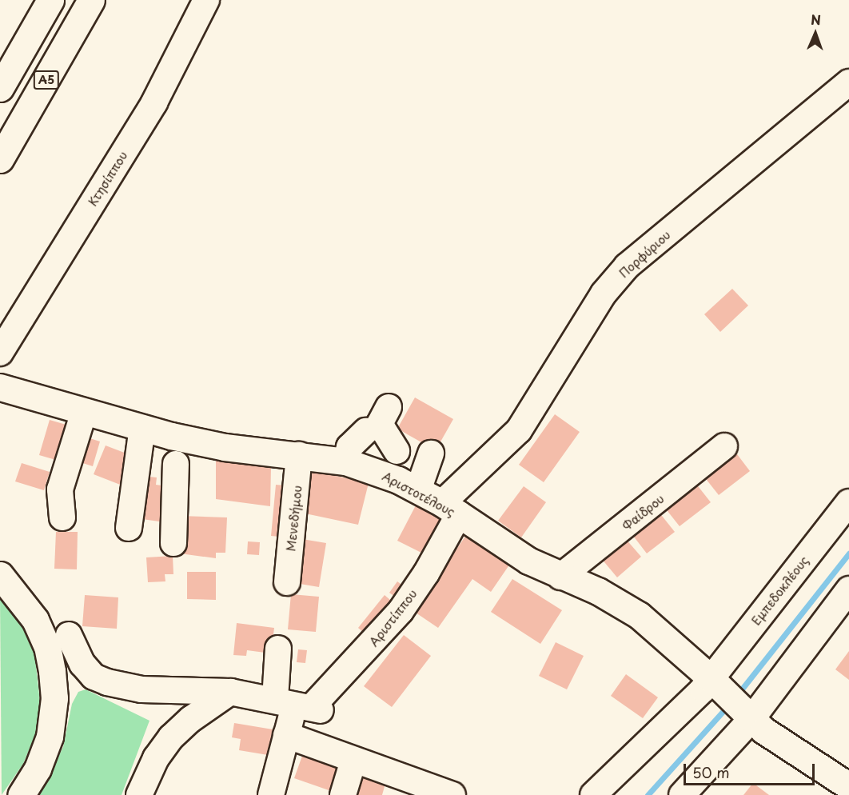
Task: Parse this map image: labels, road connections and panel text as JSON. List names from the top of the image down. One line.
{"streets":{"main road":["Α5","Αριστοτέλους"],"street":["Κτησίππου","Πορφύριου","Φαίδρου","Μενεδήμου","Εμπεδοκλέους","Αριστίππου"]},"crossings":[["Πορφύριου","Αριστοτέλους"],["Πορφύριου","Αριστίππου"],["Αριστοτέλους","Φαίδρου"],["Αριστοτέλους","Μενεδήμου"],["Αριστοτέλους","Εμπεδοκλέους"],["Αριστοτέλους","Αριστίππου"]],"scale_bar":"50 m","north":"top"}
